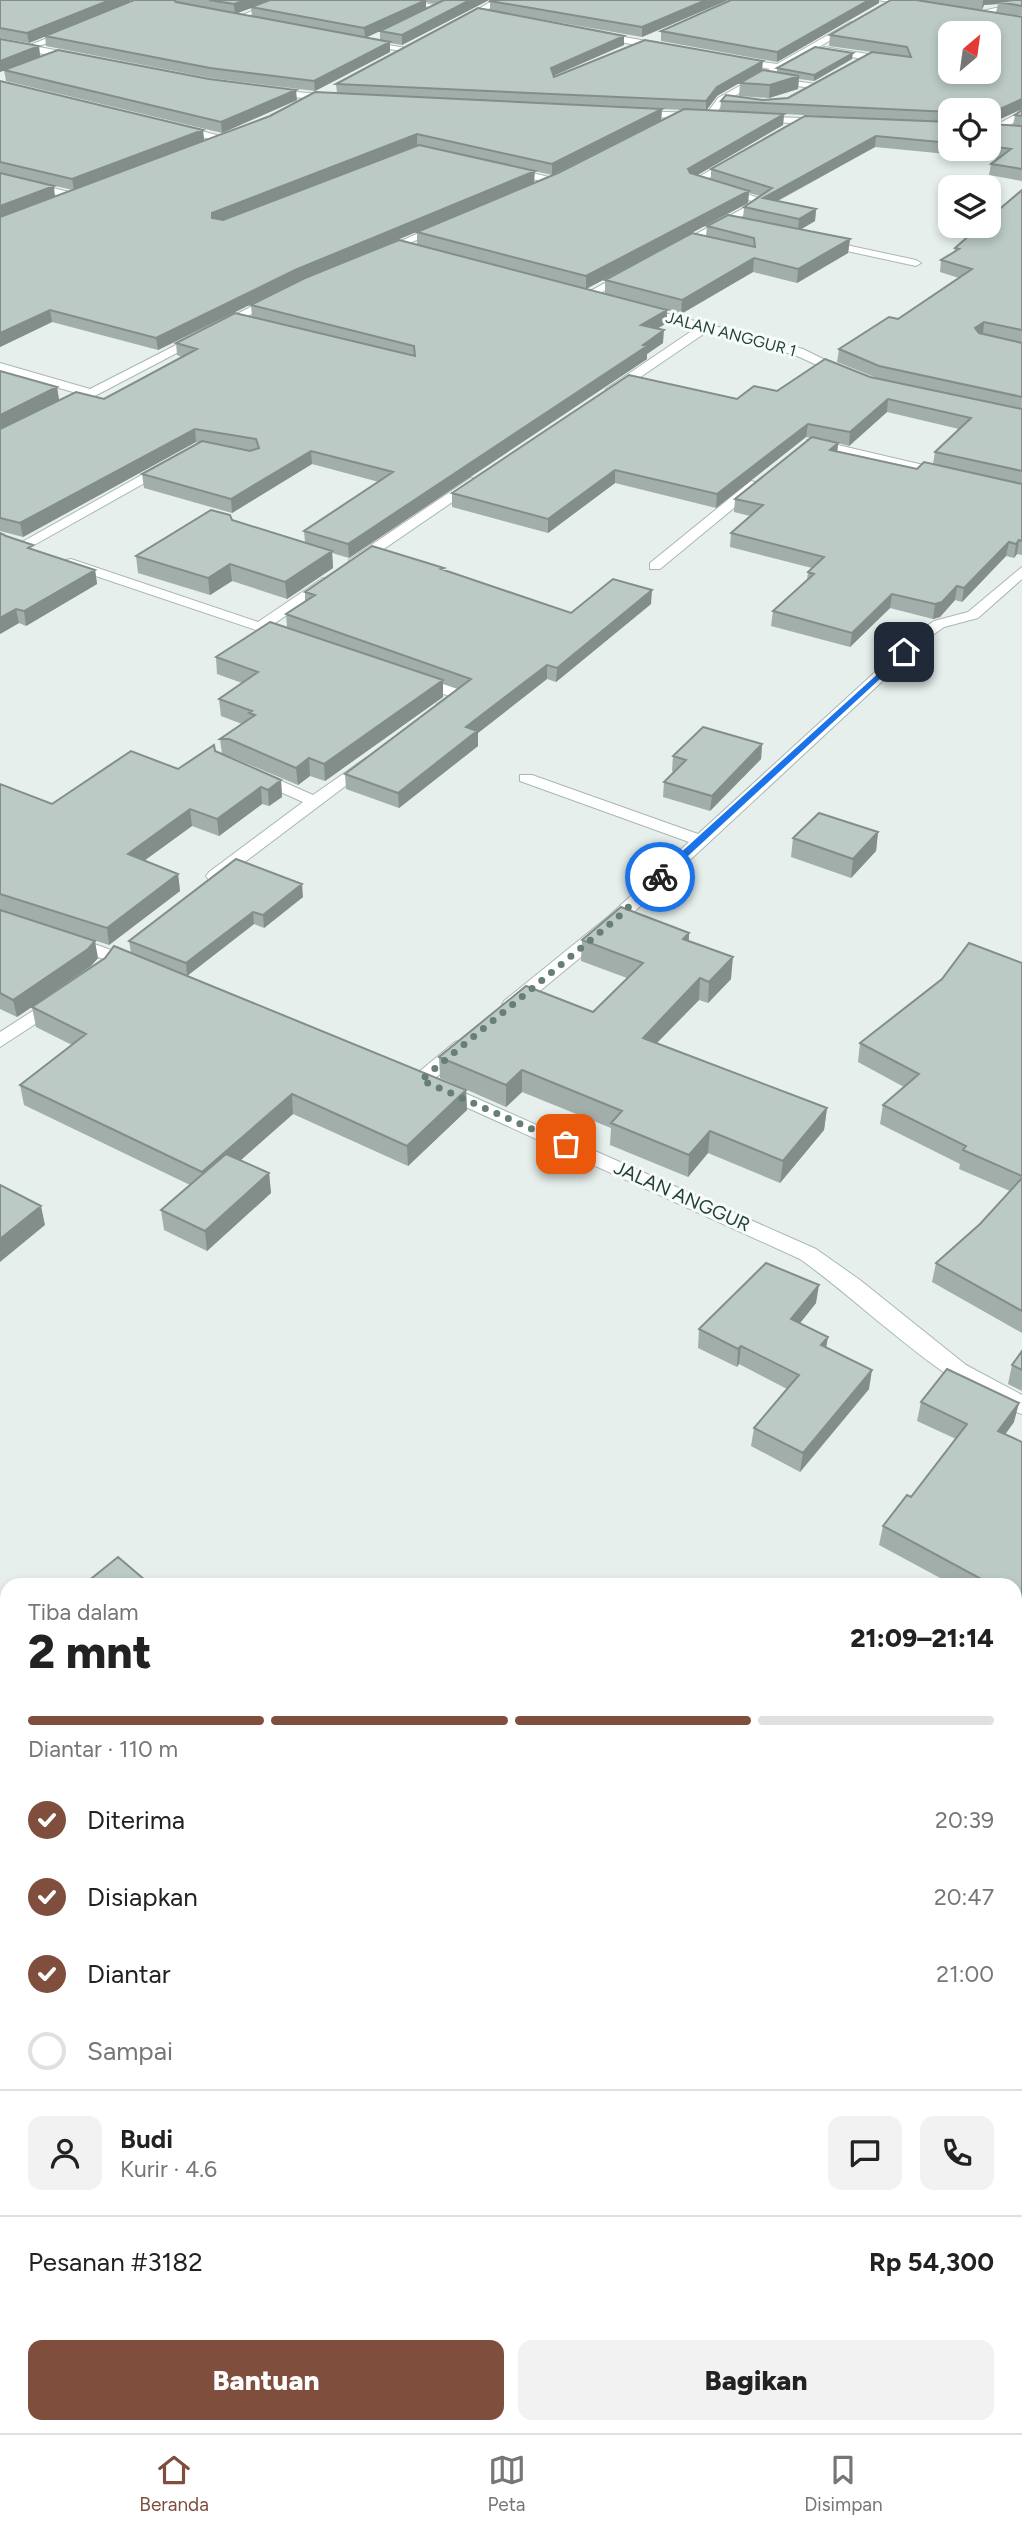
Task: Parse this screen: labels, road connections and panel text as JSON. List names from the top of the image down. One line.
{"streets":{"street":["JALAN ANGGUR 1","JALAN ANGGUR"]},"north":"top right","page":{"heading":["2 mnt","Tiba dalam","21:09–21:14"],"panel":["Budi","Kurir · 4.6","Pesanan #3182","Rp 54,300"],"bar":"Diantar · 110 m","list":[["Diterima","20:39"],["Disiapkan","20:47"],["Diantar","21:00"],"Sampai"],"buttons":["Bantuan","Bagikan"],"tabs":["Beranda","Peta","Disimpan"]}}
